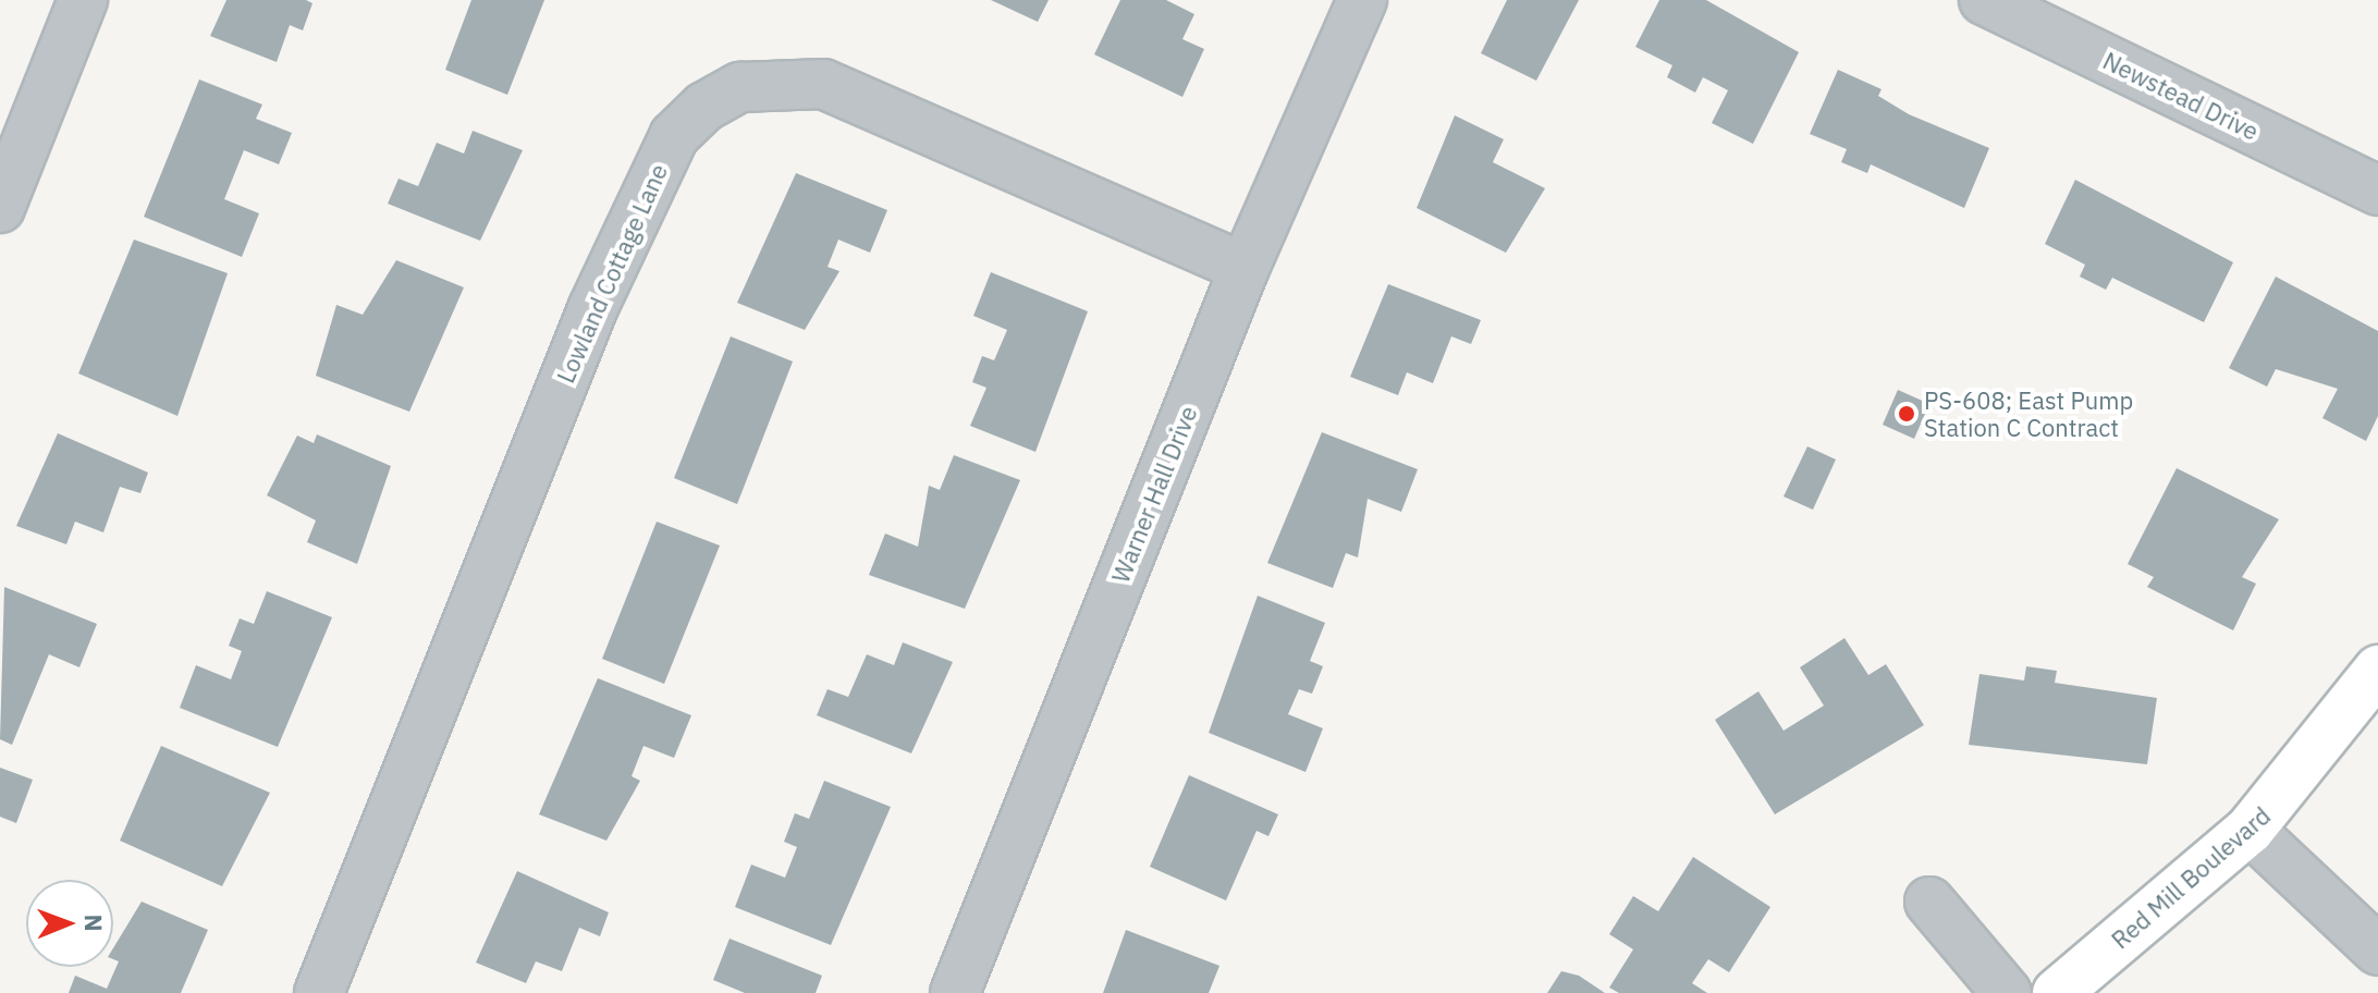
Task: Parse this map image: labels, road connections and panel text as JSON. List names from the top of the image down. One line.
{"streets":{"street":["Newstead Drive","Lowland Cottage Lane","Warner Hall Drive","Red Mill Boulevard"]},"crossings":[["Lowland Cottage Lane","Warner Hall Drive"]],"places":["PS-608; East Pump Station C Contract"],"north":"right"}
